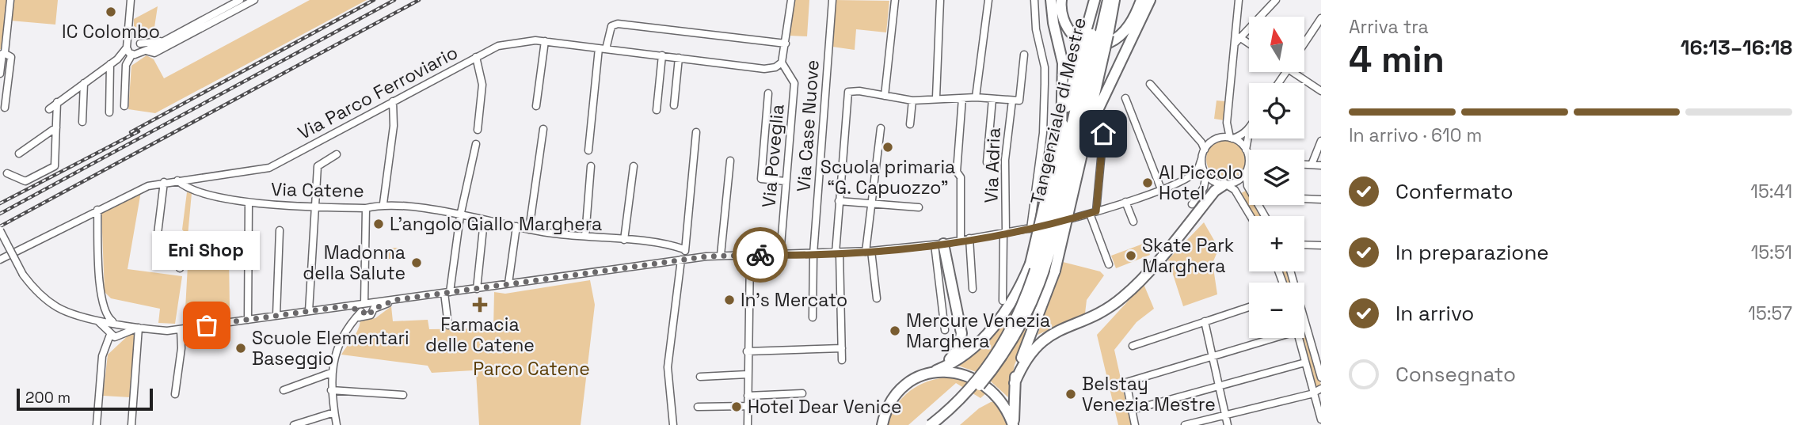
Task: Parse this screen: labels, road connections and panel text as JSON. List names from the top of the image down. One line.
{"streets":{"highway":["Tangenziale di Mestre"],"street":["Via Parco Ferroviario","Via Case Nuove","Via Poveglia","Via Adria","Via Catene"]},"crossings":[["Via Parco Ferroviario","Via Poveglia"],["Via Parco Ferroviario","Via Catene"]],"parks":["Parco Catene"],"places":{"other":["IC Colombo","Scuola primaria “G. Capuozzo”","Al Piccolo Hotel","L’angolo Giallo Marghera","Skate Park Marghera","Madonna della Salute","In's Mercato","Eni Shop","Mercure Venezia Marghera","Scuole Elementari Baseggio","Belstay Venezia Mestre","Hotel Dear Venice"],"health":["Farmacia delle Catene"]},"scale_bar":"200 m","north":"top","page":{"heading":["4 min","Arriva tra","16:13–16:18"],"map_buttons":["+","−"],"bar":"In arrivo · 610 m","list":[["Confermato","15:41"],["In preparazione","15:51"],["In arrivo","15:57"],"Consegnato"],"bubble":"Eni Shop","scale":"200 m"}}
